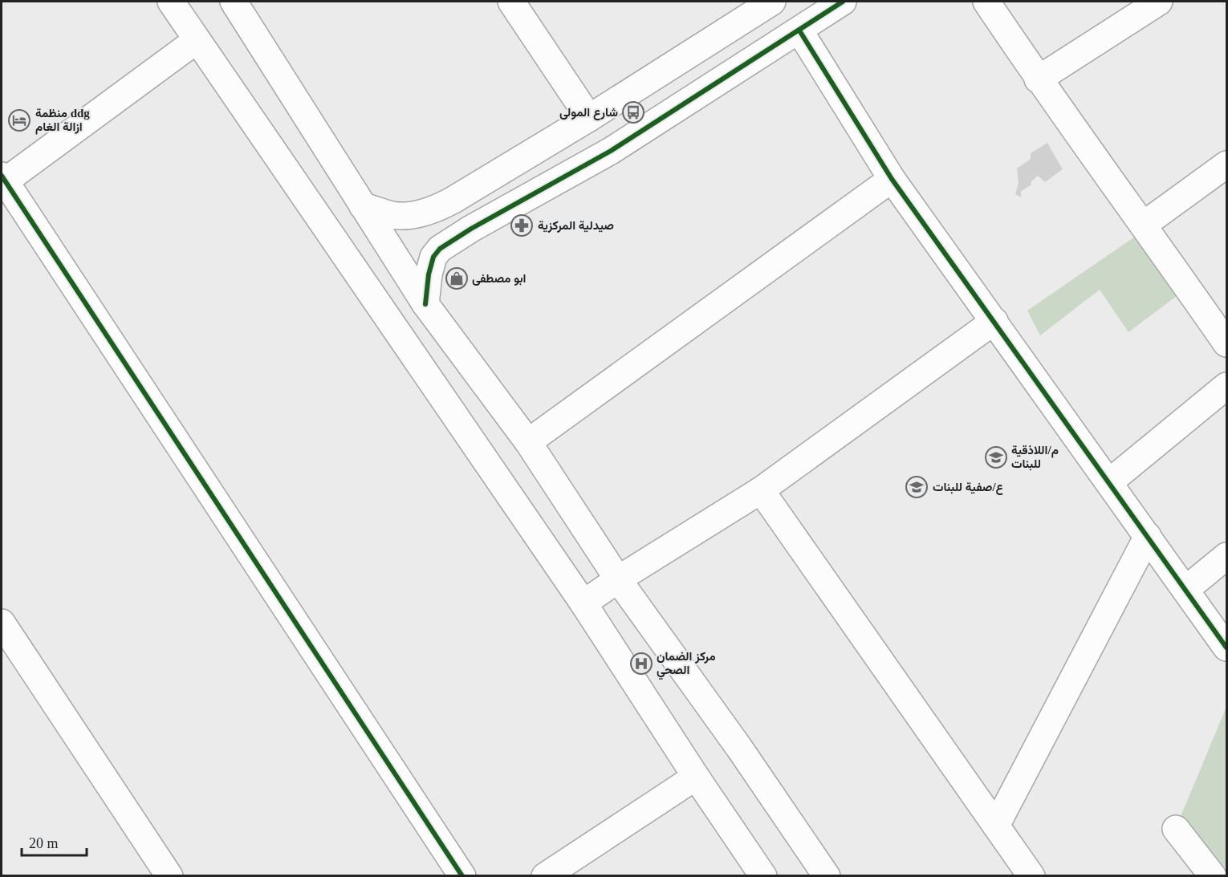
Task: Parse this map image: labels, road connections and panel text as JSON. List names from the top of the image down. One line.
{"places":{"bus stop":["شارع المولى"],"hotel":["منظمة ddg ازالة الغام"],"pharmacy":["صيدلية المركزية"],"shop":["ابو مصطفى"],"school or university":["م/اللاذقية للبنات","ع/صفية للبنات"],"hospital":["مركز الضمان الصحي"]},"scale_bar":"20 m"}
